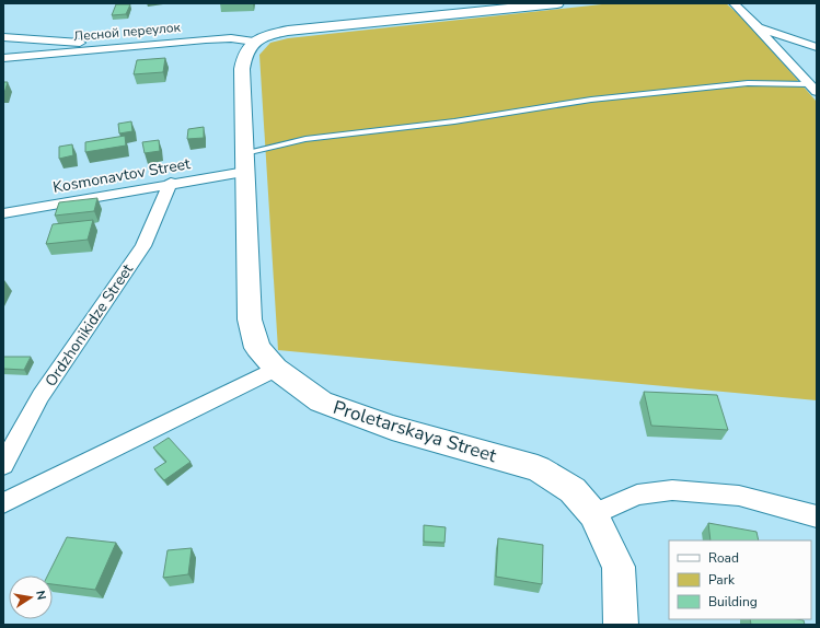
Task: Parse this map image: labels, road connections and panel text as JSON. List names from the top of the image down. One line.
{"streets":{"street":["Лесной переулок","Kosmonavtov Street","Ordzhonikidze Street","Proletarskaya Street"]},"crossings":[["Лесной переулок","Proletarskaya Street"],["Kosmonavtov Street","Ordzhonikidze Street"],["Kosmonavtov Street","Proletarskaya Street"]],"legend":["Road","Park","Building"],"north":"right"}
